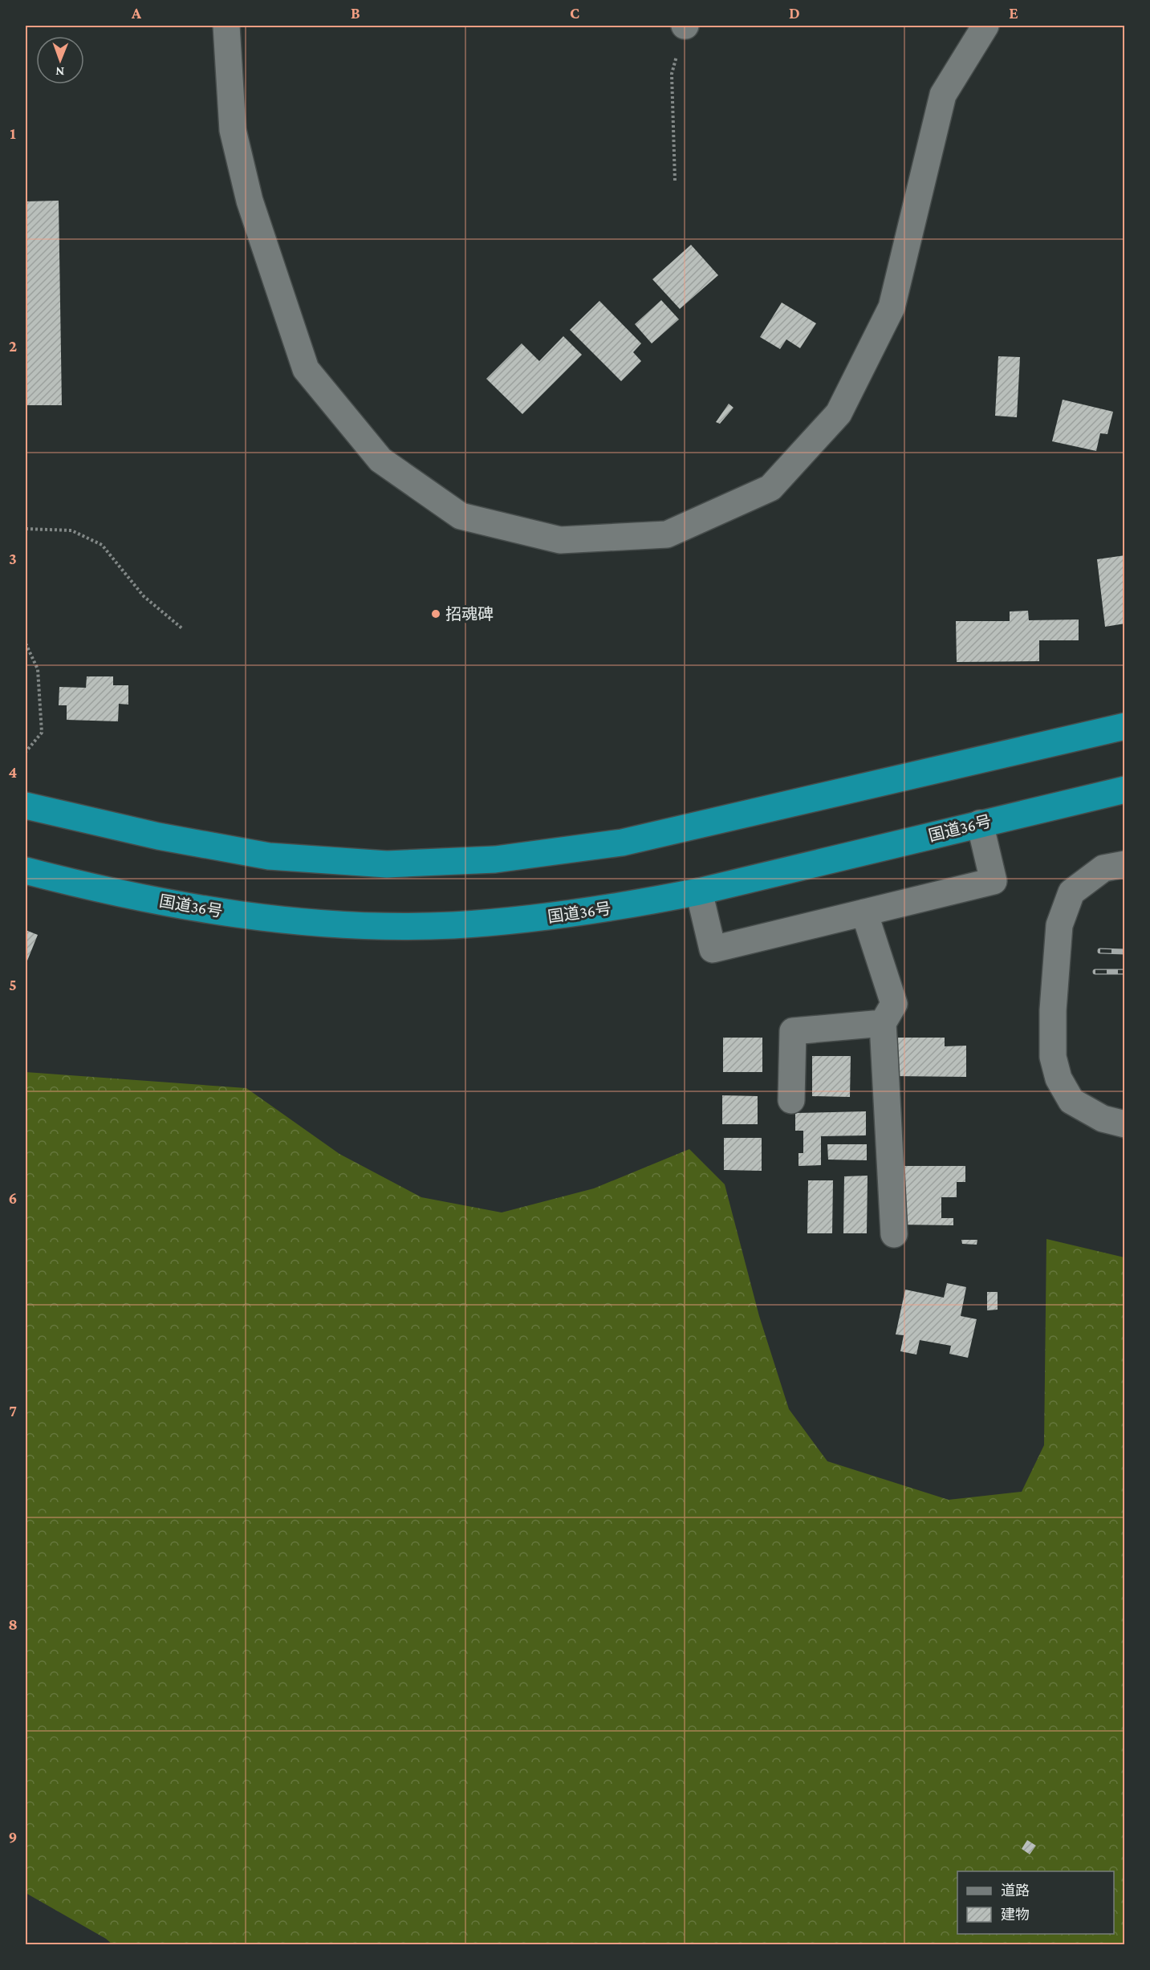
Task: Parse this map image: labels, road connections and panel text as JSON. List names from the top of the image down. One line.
{"streets":{"highway":["国道36号"]},"places":["招魂碑"],"legend":["道路","建物"],"north":"bottom","grid":{"columns":["A","B","C","D","E"],"rows":["1","2","3","4","5","6","7","8","9"]}}
